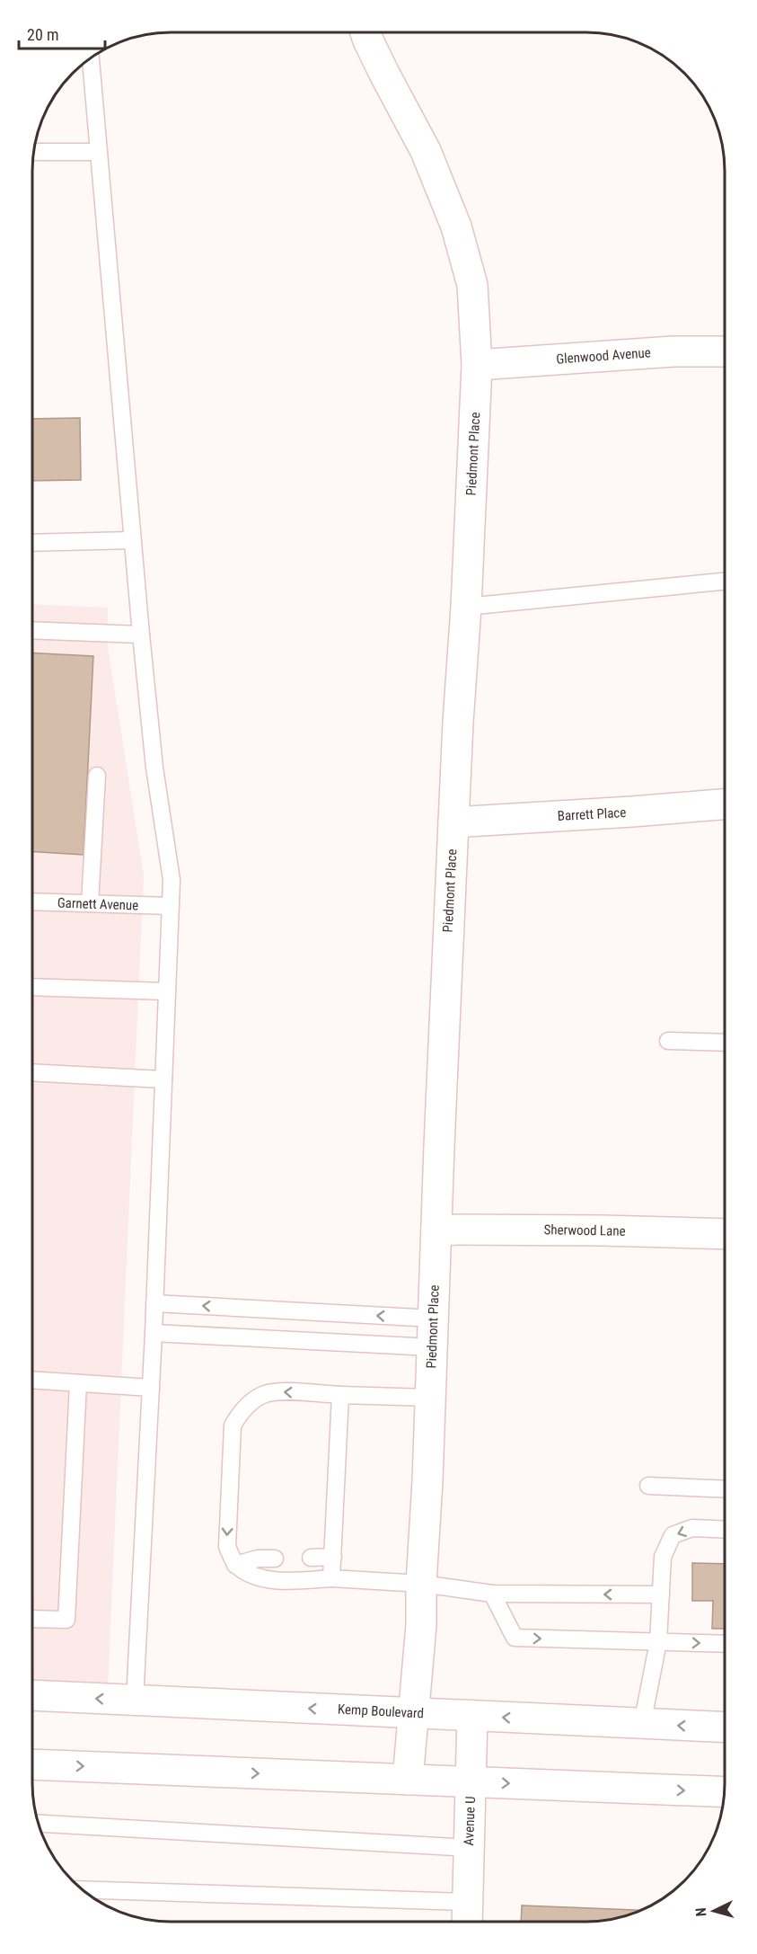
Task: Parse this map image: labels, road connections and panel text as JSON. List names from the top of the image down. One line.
{"streets":{"street":["Glenwood Avenue","Piedmont Place","Barrett Place","Sherwood Lane","Kemp Boulevard","Avenue U"],"lane":["Garnett Avenue"]},"crossings":[["Glenwood Avenue","Piedmont Place"],["Piedmont Place","Barrett Place"],["Piedmont Place","Sherwood Lane"],["Piedmont Place","Kemp Boulevard"],["Kemp Boulevard","Avenue U"]],"scale_bar":"20 m","north":"left"}
